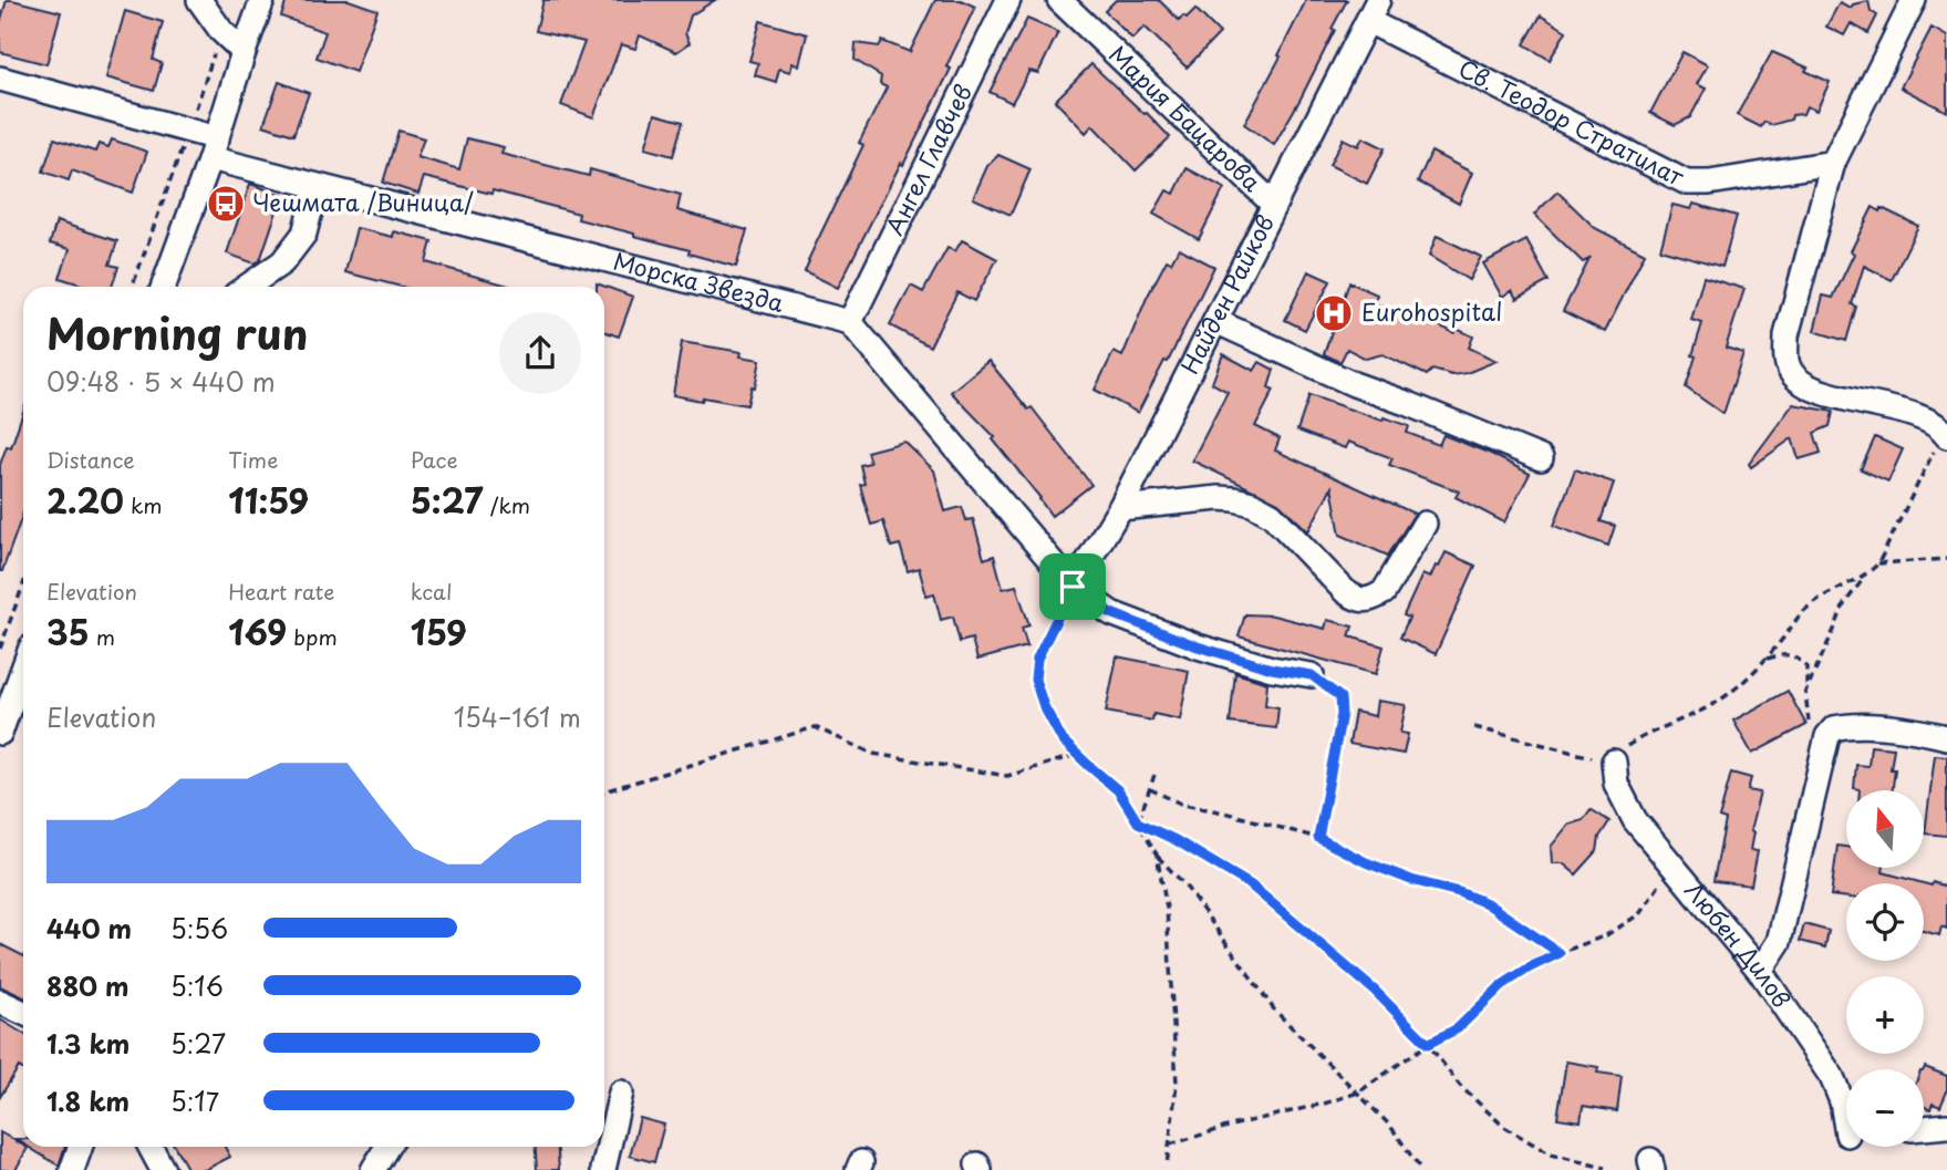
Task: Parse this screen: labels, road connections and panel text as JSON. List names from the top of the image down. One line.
{"streets":{"street":["Мария Бацарова","Св. Теодор Стратилат","Ангел Главчев","Морска Звезда","Найден Райков","Любен Дилов"]},"crossings":[["Мария Бацарова","Найден Райков"],["Св. Теодор Стратилат","Найден Райков"],["Ангел Главчев","Морска Звезда"]],"places":{"bus stop":["Чешмата /Виница/"],"hospital":["Eurohospital"]},"north":"top","page":{"heading":["Morning run","09:48 · 5 × 440 m"],"stats":[["Distance","2.20 km"],["Time","11:59"],["Pace","5:27 /km"],["Elevation","35 m"],["Heart rate","169 bpm"],["kcal","159"]],"chart":["Elevation","154–161 m"],"map_buttons":["+","−"],"list":[{"name":"440 m","note":"5:56"},{"name":"880 m","note":"5:16"},{"name":"1.3 km","note":"5:27"},{"name":"1.8 km","note":"5:17"}]}}
